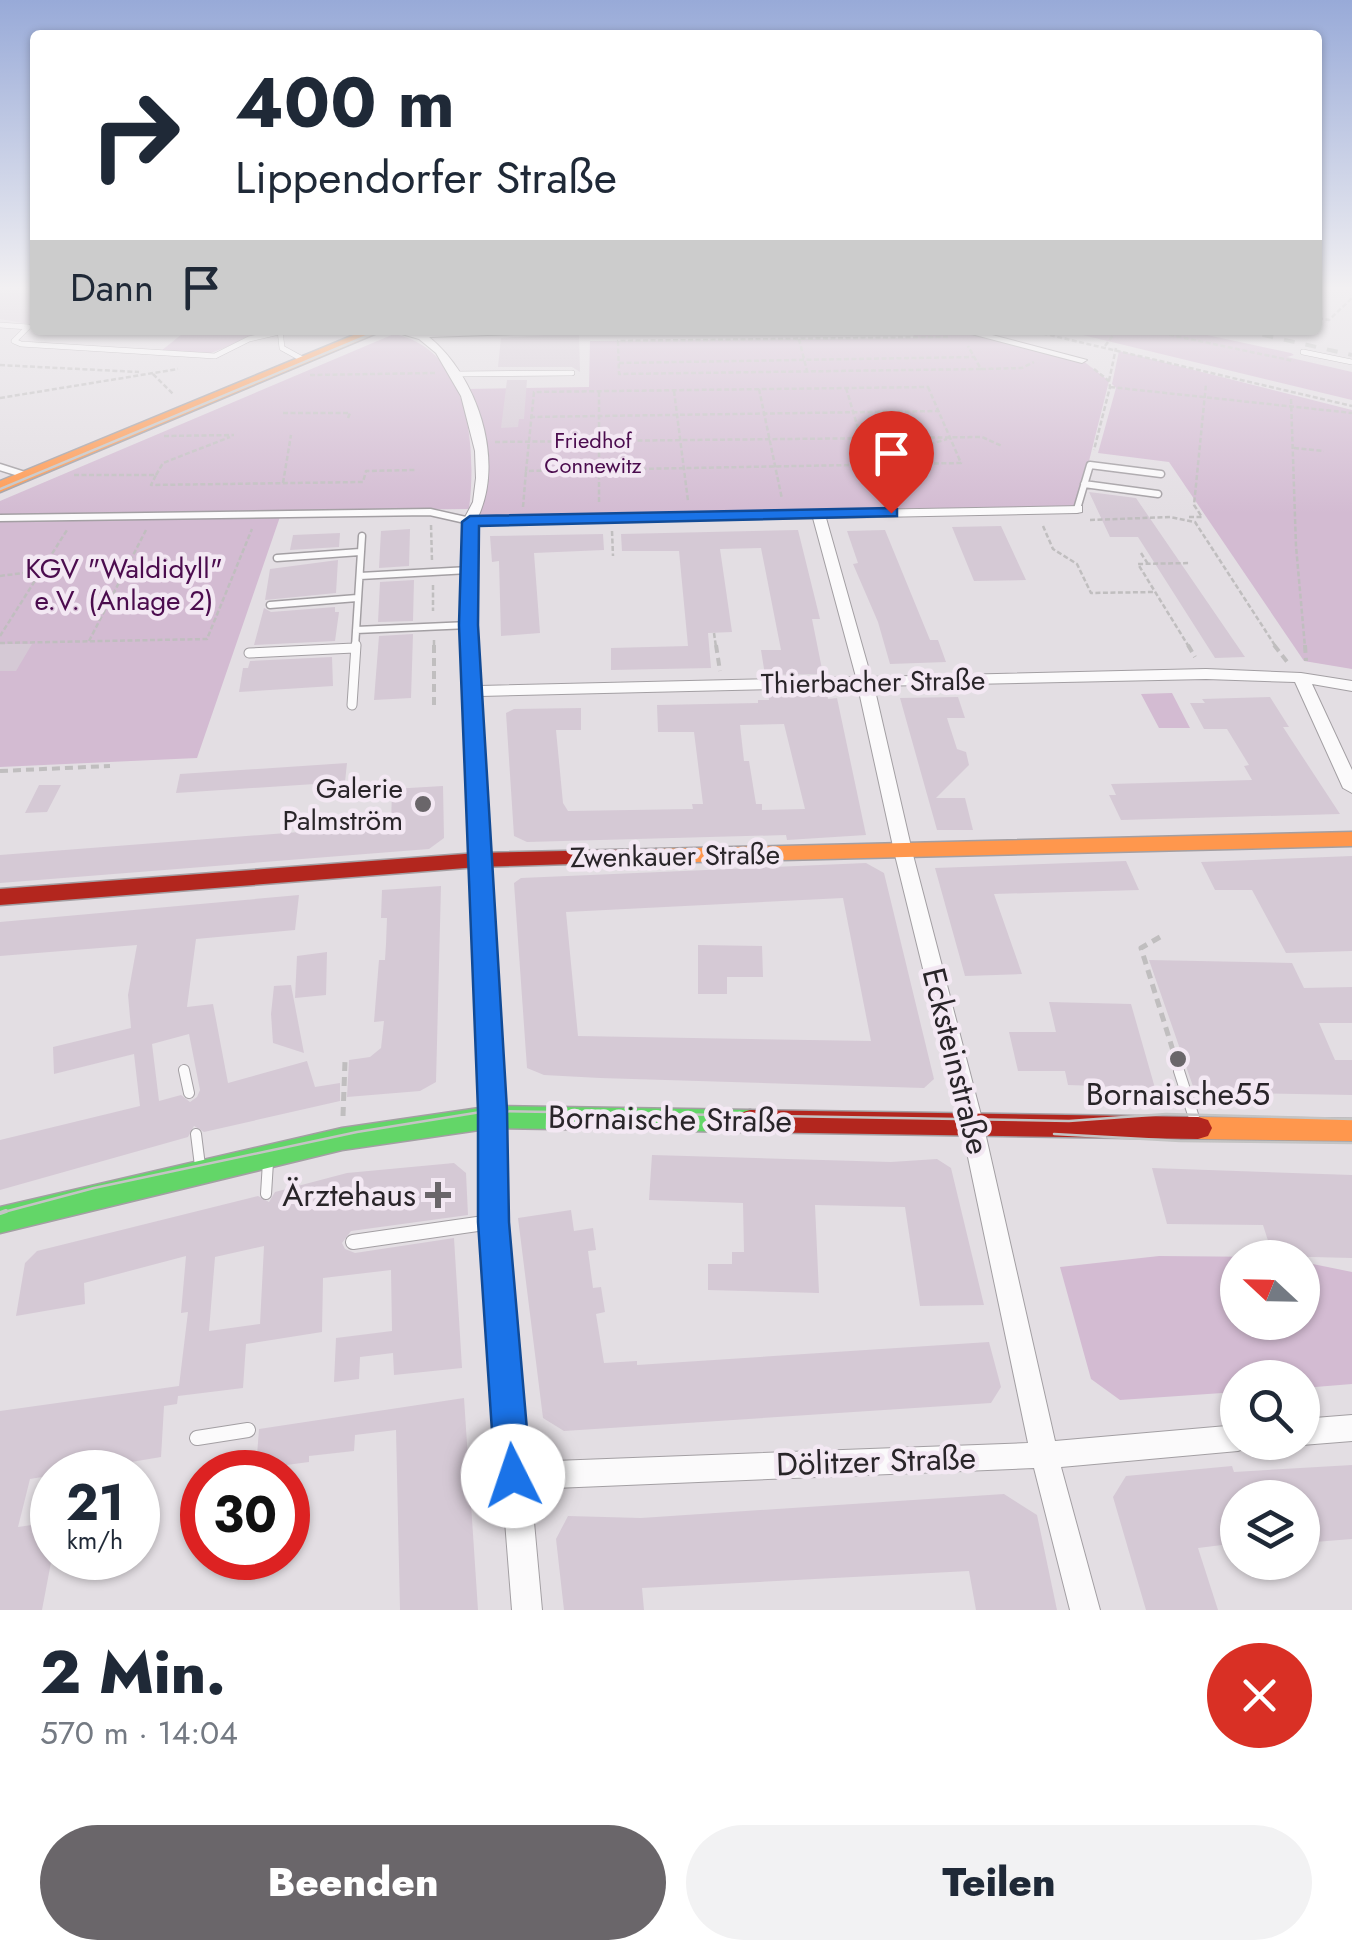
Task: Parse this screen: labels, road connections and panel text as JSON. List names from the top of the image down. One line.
{"streets":{"main road":["Zwenkauer Straße","Bornaische Straße"],"street":["Thierbacher Straße","Ecksteinstraße","Dölitzer Straße"]},"crossings":[["Thierbacher Straße","Ecksteinstraße"],["Zwenkauer Straße","Ecksteinstraße"],["Ecksteinstraße","Bornaische Straße"],["Ecksteinstraße","Dölitzer Straße"]],"parks":["Friedhof Connewitz","KGV \"Waldidyll\" e.V. (Anlage 2)"],"places":{"other":["Galerie Palmström","Bornaische55"],"health":["Ärztehaus"]},"north":"left","page":{"turn":["400 m","Lippendorfer Straße"],"then":"Dann","speed":"21 km/h","limit":"30","heading":["2 Min.","570 m · 14:04"],"buttons":["Beenden","Teilen"]}}
